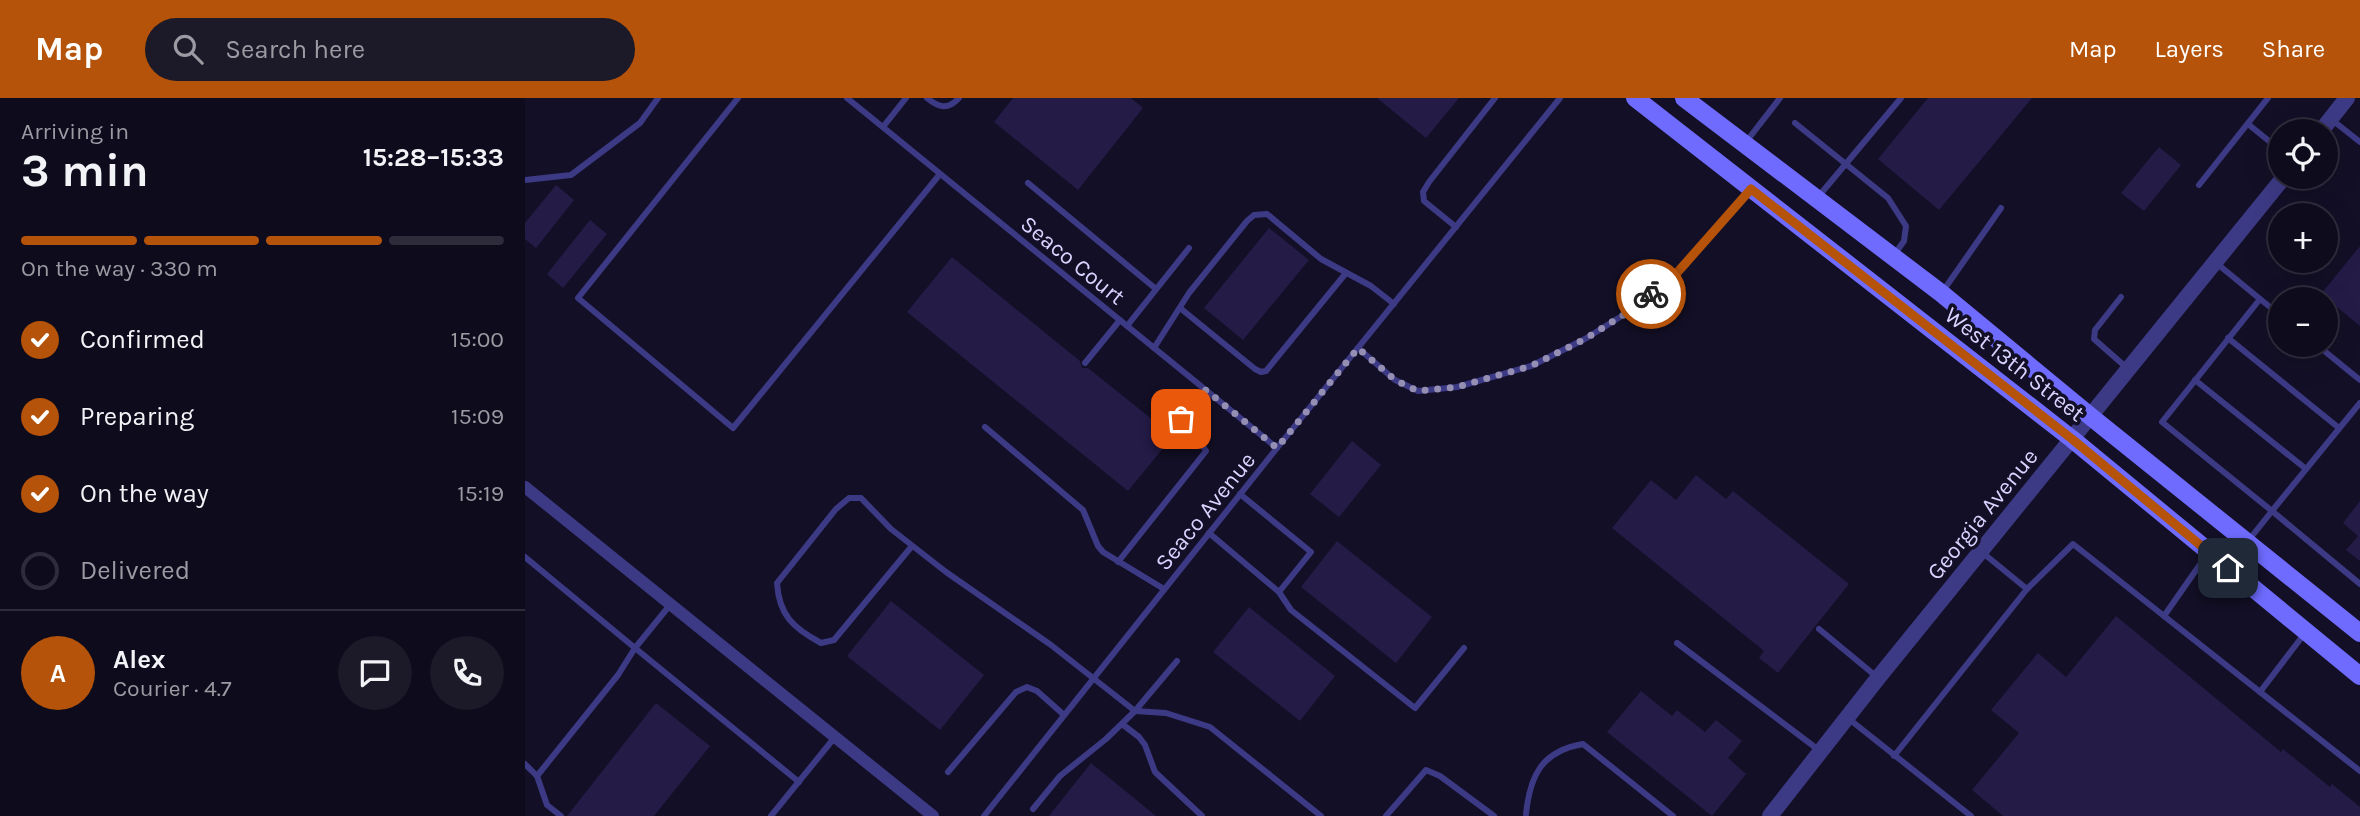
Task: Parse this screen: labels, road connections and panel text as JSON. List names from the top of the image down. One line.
{"streets":{"main road":["West 13th Street"],"street":["Georgia Avenue"],"lane":["Seaco Court","Seaco Avenue"]},"crossings":[["Seaco Court","Seaco Avenue"],["West 13th Street","Georgia Avenue"]],"page":{"header":"Map","search":"Search here","nav":["Map","Layers","Share"],"heading":["3 min","Arriving in","15:28–15:33"],"panel":["Alex","Courier · 4.7"],"map_buttons":["+","−"],"bar":"On the way · 330 m","list":[["Confirmed","15:00"],["Preparing","15:09"],["On the way","15:19"],"Delivered"],"round":"A"}}
